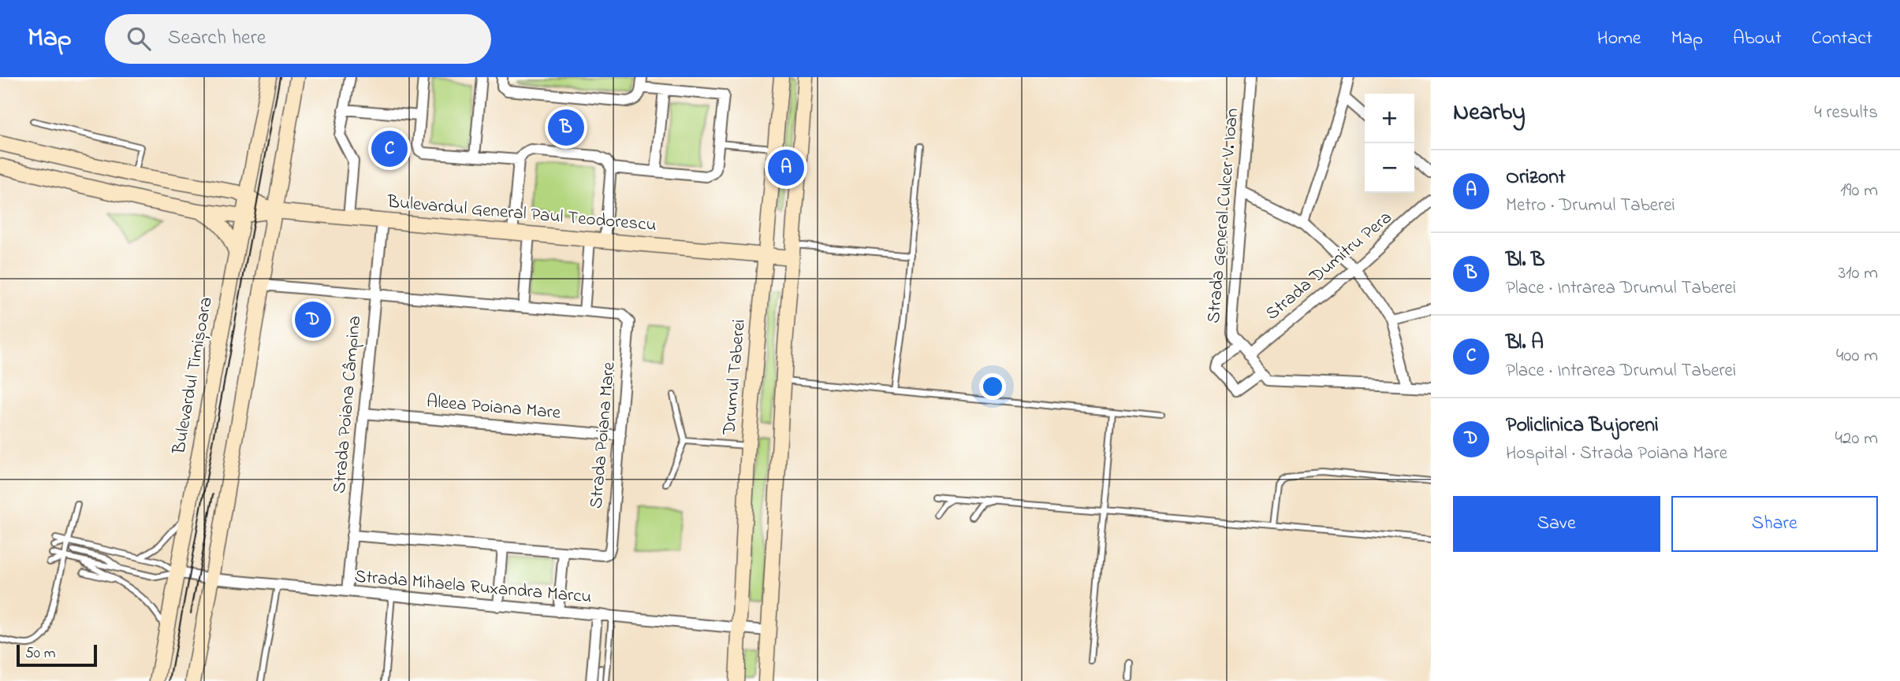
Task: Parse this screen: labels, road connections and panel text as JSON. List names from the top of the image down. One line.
{"streets":{"main road":["Bulevardul General Paul Teodorescu","Bulevardul Timișoara","Drumul Taberei"],"street":["Strada General Culcer V. Ioan","Strada Dumitru Pera","Strada Poiana Câmpina","Aleea Poiana Mare","Strada Poiana Mare","Strada Mihaela Ruxandra Marcu"]},"crossings":[["Bulevardul General Paul Teodorescu","Bulevardul Timișoara"],["Bulevardul General Paul Teodorescu","Drumul Taberei"],["Bulevardul General Paul Teodorescu","Strada Poiana Câmpina"],["Strada General Culcer V. Ioan","Strada Dumitru Pera"],["Bulevardul Timișoara","Strada Mihaela Ruxandra Marcu"],["Drumul Taberei","Strada Mihaela Ruxandra Marcu"],["Strada Poiana Câmpina","Aleea Poiana Mare"],["Strada Poiana Câmpina","Strada Poiana Mare"],["Strada Poiana Câmpina","Strada Mihaela Ruxandra Marcu"],["Aleea Poiana Mare","Strada Poiana Mare"]],"scale_bar":"50 m","page":{"header":"Map","search":"Search here","nav":["Home","Map","About","Contact"],"heading":["Nearby","4 results"],"map_buttons":["+","−"],"pins":["B","C","A","D"],"list":[{"mark":"A","name":"Orizont","note":"Metro · Drumul Taberei","value":"190 m"},{"mark":"B","name":"Bl. B","note":"Place · Intrarea Drumul Taberei","value":"310 m"},{"mark":"C","name":"Bl. A","note":"Place · Intrarea Drumul Taberei","value":"400 m"},{"mark":"D","name":"Policlinica Bujoreni","note":"Hospital · Strada Poiana Mare","value":"420 m"}],"buttons":["Save","Share"],"scale":"50 m"}}
